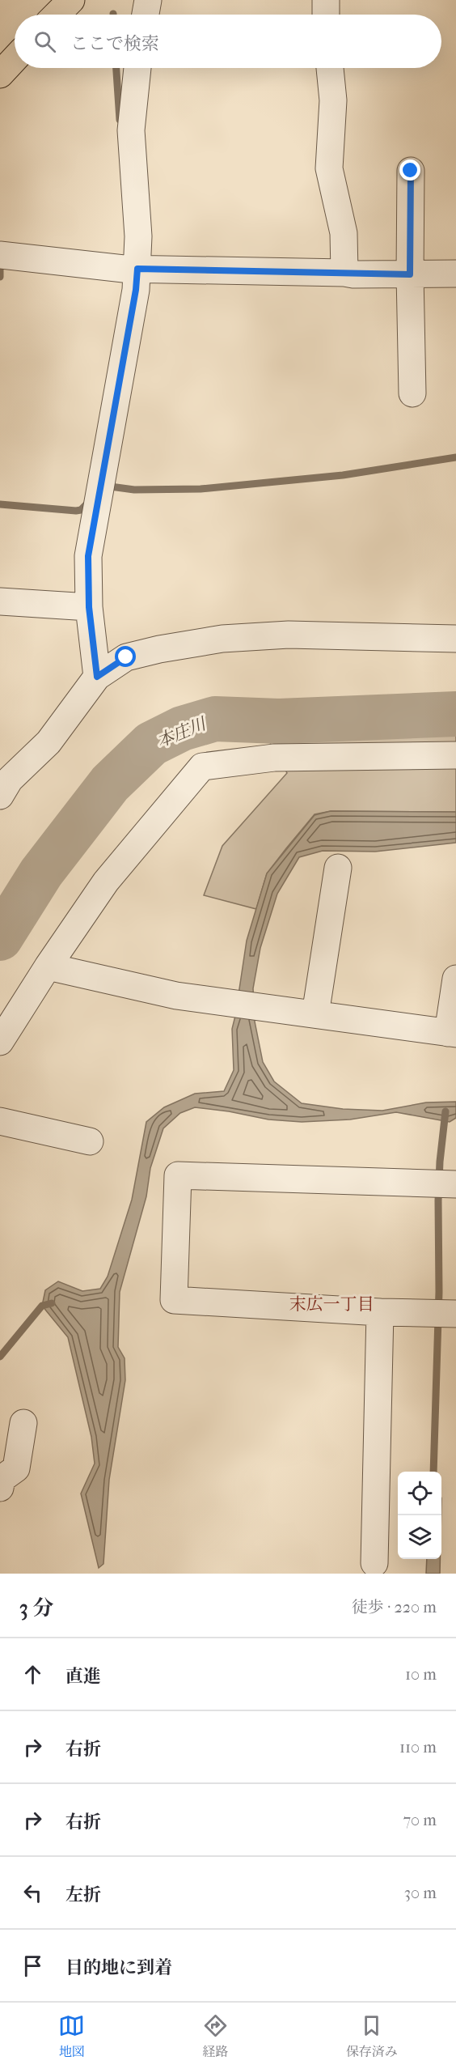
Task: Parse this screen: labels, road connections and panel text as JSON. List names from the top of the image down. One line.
{"districts":["末広一丁目"],"water":["本庄川"],"page":{"search":"ここで検索","heading":["3 分","徒歩 · 220 m"],"list":[["直進","10 m"],["右折","110 m"],["右折","70 m"],["左折","30 m"],"目的地に到着"],"nav":["地図","経路","保存済み"]}}
